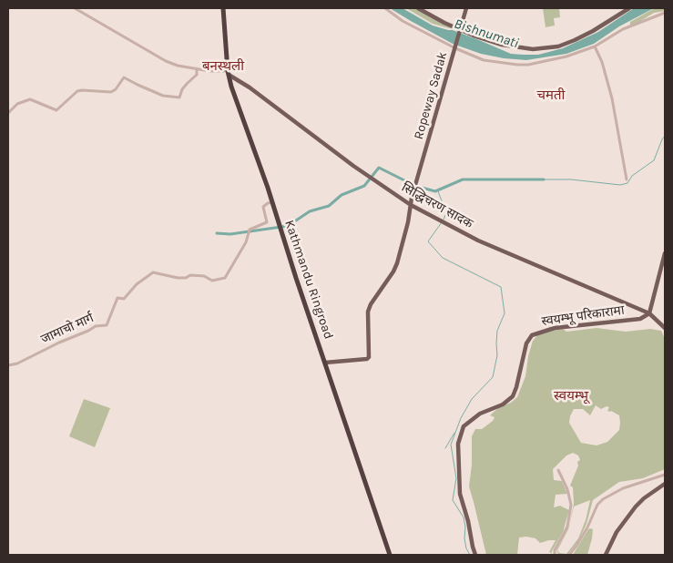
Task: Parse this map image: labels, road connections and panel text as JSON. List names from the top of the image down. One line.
{"streets":{"highway":["Kathmandu Ringroad"],"main road":["Ropeway Sadak","सिद्धिचरण सादक","स्वयम्भू परिकारामा"],"street":["जामाचो मार्ग"]},"crossings":[["Ropeway Sadak","सिद्धिचरण सादक"],["सिद्धिचरण सादक","Kathmandu Ringroad"],["सिद्धिचरण सादक","स्वयम्भू परिकारामा"],["Kathmandu Ringroad","जामाचो मार्ग"]],"districts":["बनस्थली","चमती","स्वयम्भू"],"water":["Bishnumati"]}
